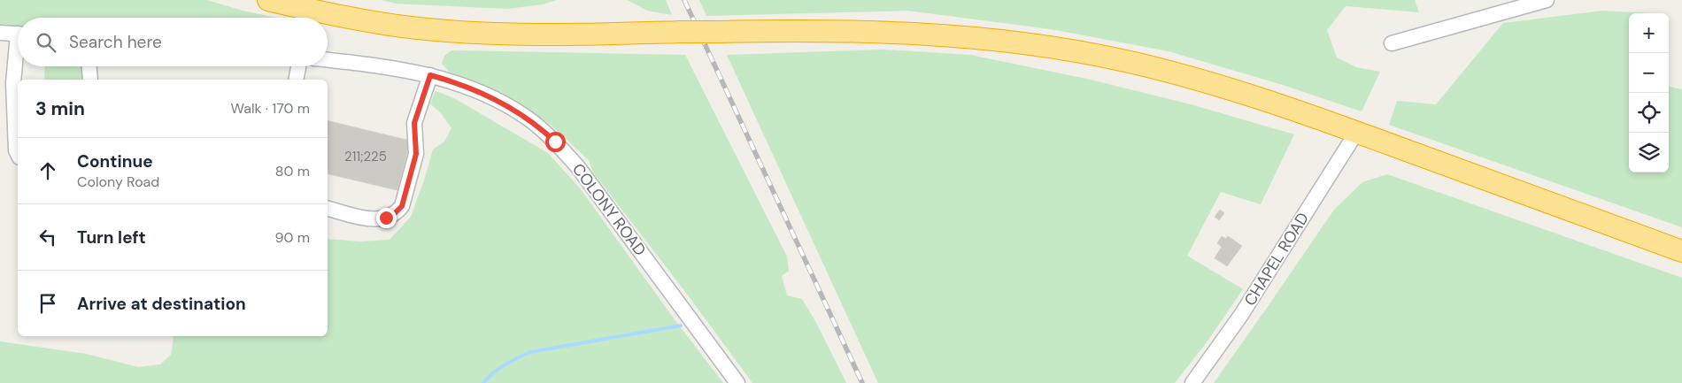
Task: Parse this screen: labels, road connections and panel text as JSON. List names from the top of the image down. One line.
{"streets":{"street":["COLONY ROAD","CHAPEL ROAD"]},"house_numbers":["211;225"],"page":{"map_buttons":["+","−"],"search":"Search here","heading":["3 min","Walk · 170 m"],"list":[["Continue","Colony Road","80 m"],["Turn left","90 m"],"Arrive at destination"]}}
